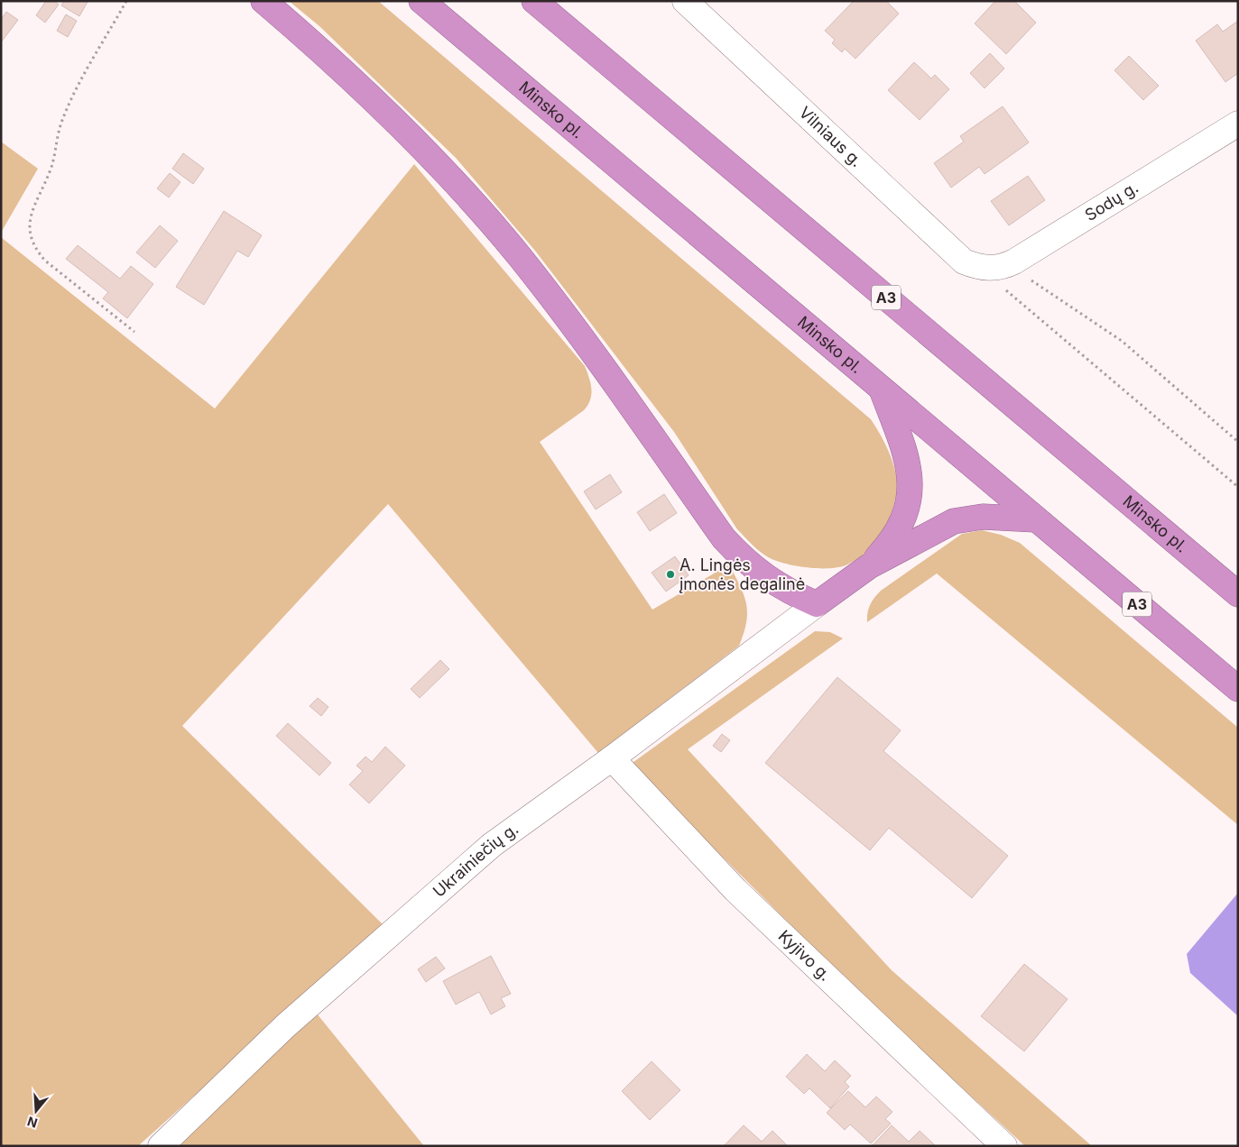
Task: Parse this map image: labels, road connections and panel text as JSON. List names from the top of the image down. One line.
{"streets":{"highway":["Minsko pl.","A3"],"street":["Vilniaus g.","Sodų g.","Ukrainiečių g.","Kyjivo g."]},"crossings":[["Vilniaus g.","Sodų g."],["Ukrainiečių g.","Kyjivo g."]],"places":["A. Lingės įmonės degalinė"],"north":"bottom"}
